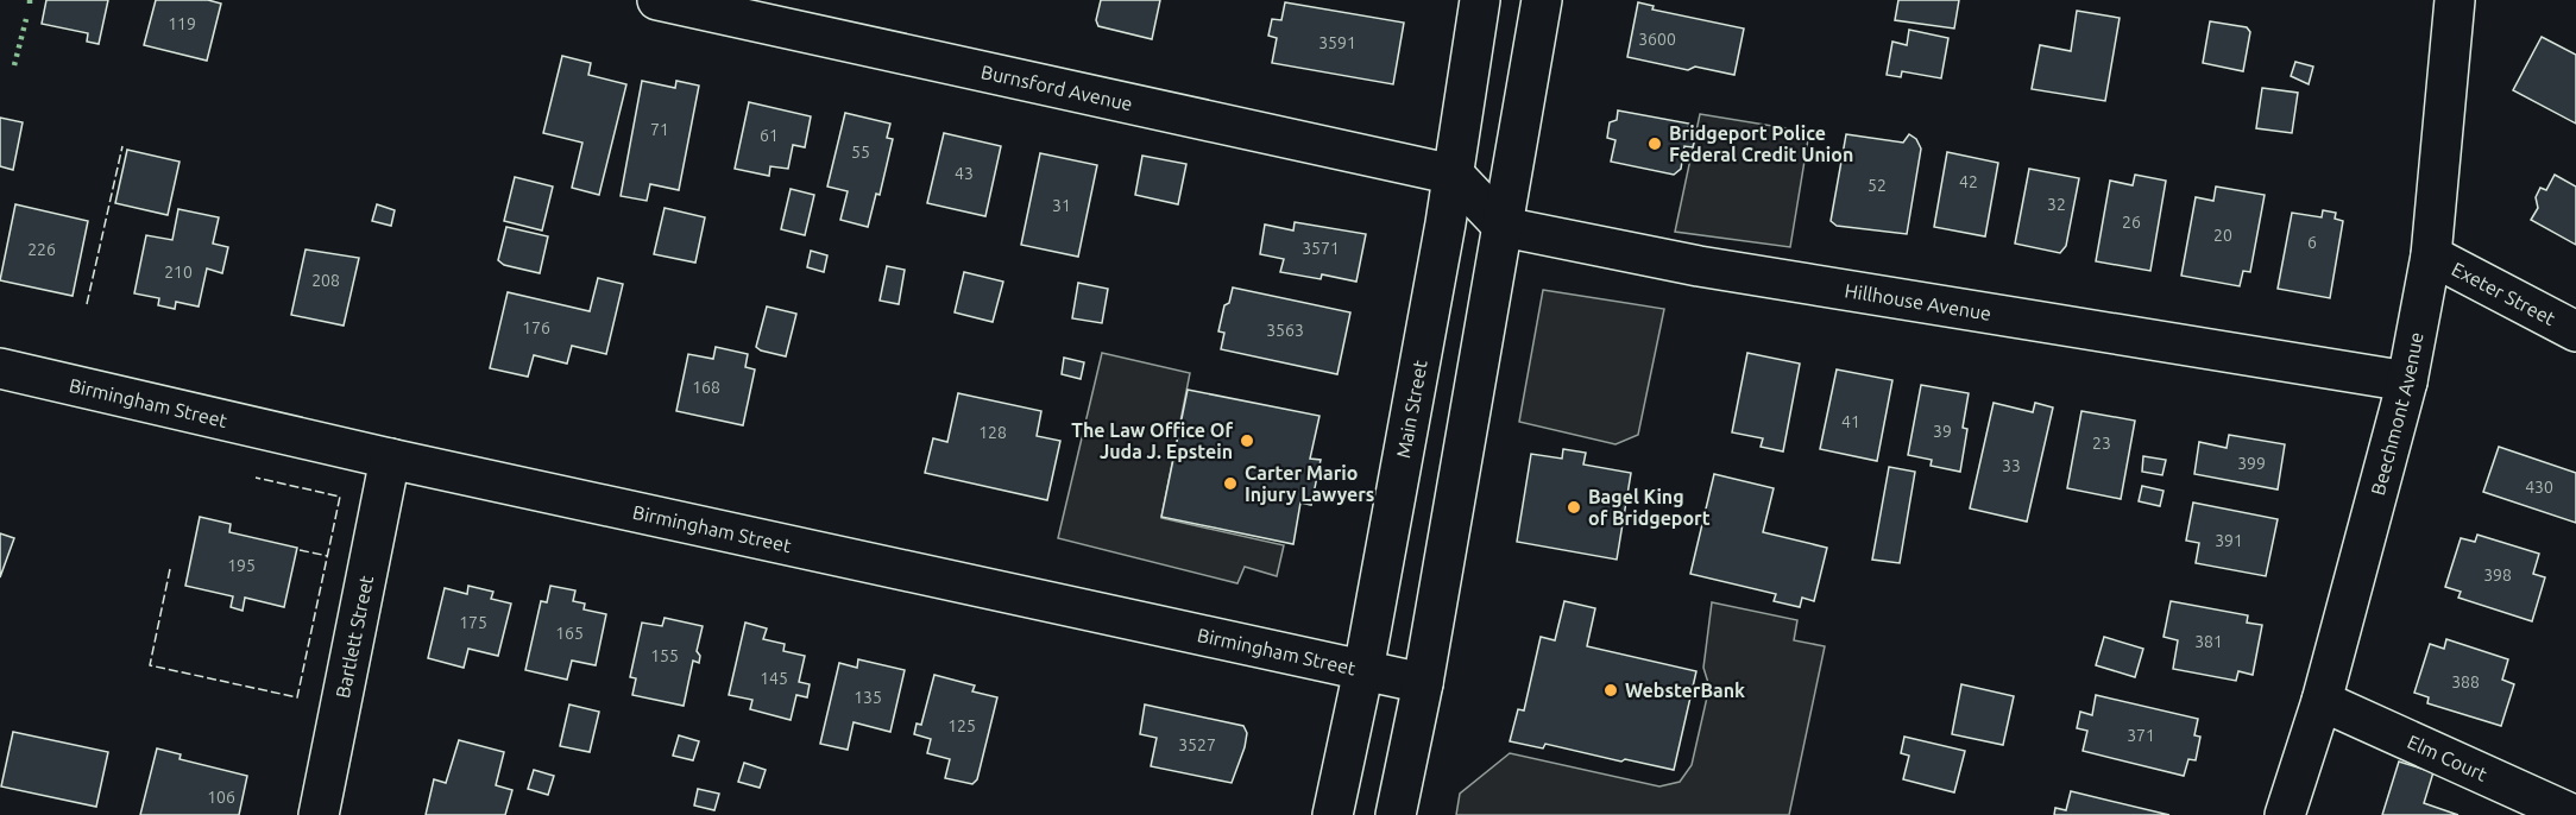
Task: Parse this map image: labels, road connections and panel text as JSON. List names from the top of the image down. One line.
{"streets":{"street":["Burnsford Avenue","Exeter Street","Hillhouse Avenue","Birmingham Street","Main Street","Beechmont Avenue","Bartlett Street","Elm Court"]},"crossings":[["Burnsford Avenue","Main Street"],["Exeter Street","Beechmont Avenue"],["Hillhouse Avenue","Beechmont Avenue"],["Birmingham Street","Main Street"],["Birmingham Street","Bartlett Street"],["Beechmont Avenue","Elm Court"]],"places":["Bridgeport Police Federal Credit Union","The Law Office Of Juda J. Epstein","Carter Mario Injury Lawyers","Bagel King of Bridgeport","WebsterBank"],"house_numbers":["119","3600","3591","71","61","55","43","42","52","32","31","26","20","6","3571","226","210","208","176","3563","168","41","39","128","23","399","33","430","391","195","398","175","165","381","155","145","388","135","125","371","3527","106"]}
